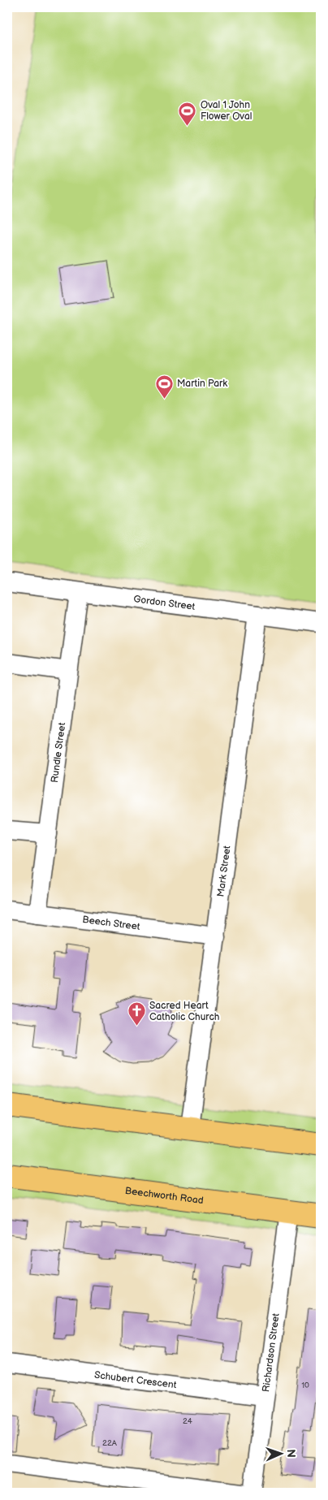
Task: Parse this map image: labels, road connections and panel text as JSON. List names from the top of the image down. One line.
{"streets":{"main road":["Beechworth Road"],"street":["Gordon Street","Rundle Street","Mark Street","Beech Street","Richardson Street","Schubert Crescent"]},"crossings":[["Gordon Street","Rundle Street"],["Gordon Street","Mark Street"],["Rundle Street","Beech Street"],["Mark Street","Beech Street"],["Beechworth Road","Richardson Street"],["Richardson Street","Schubert Crescent"]],"places":{"sports":["Oval 1 John Flower Oval","Martin Park"],"church":["Sacred Heart Catholic Church"]},"house_numbers":["10","24","22A"],"north":"right"}
